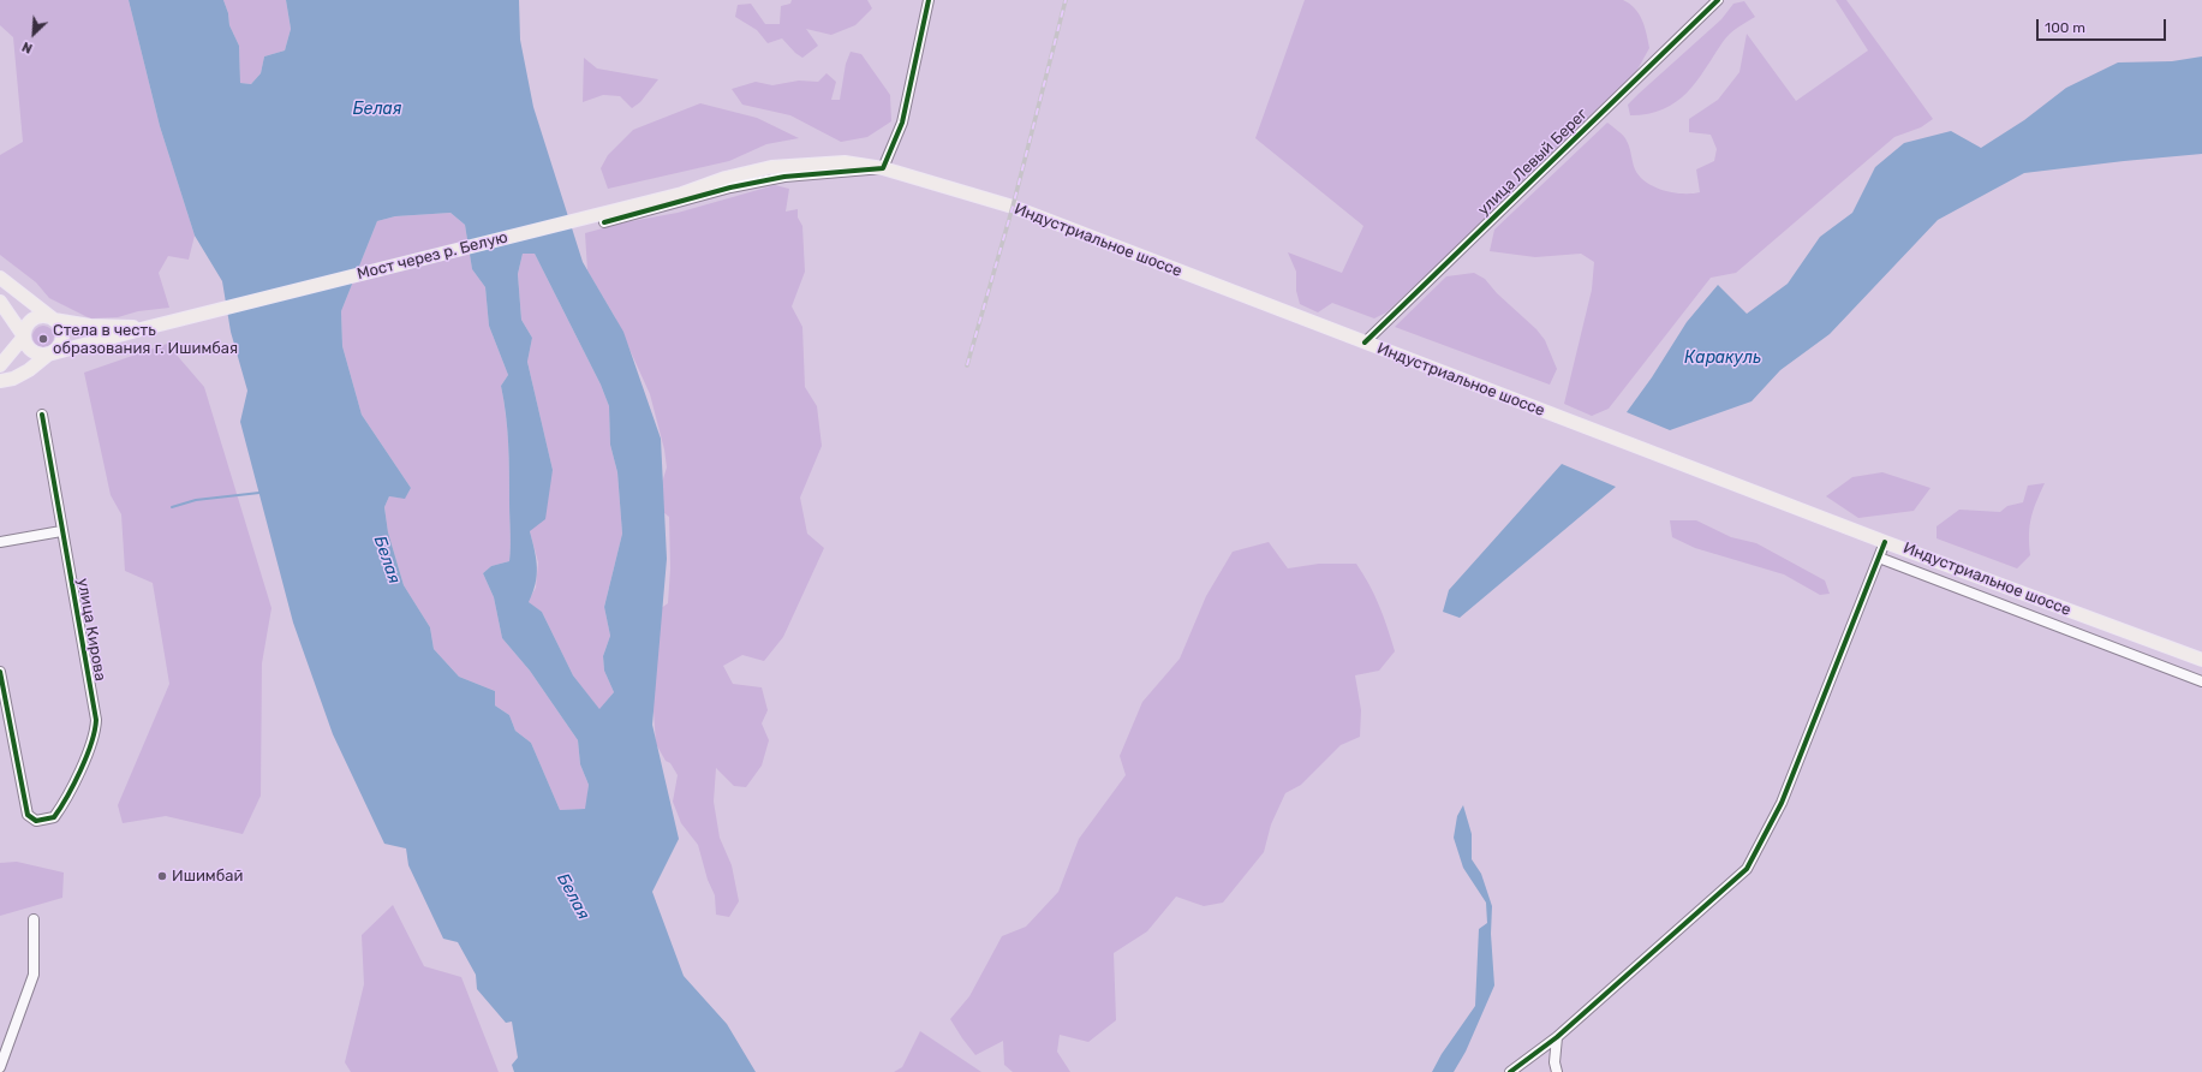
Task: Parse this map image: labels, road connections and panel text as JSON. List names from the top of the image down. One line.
{"streets":{"main road":["Индустриальное шоссе","Мост через р. Белую"],"street":["улица Левый Берег","улица Кирова"]},"crossings":[["улица Левый Берег","Индустриальное шоссе"],["Индустриальное шоссе","Мост через р. Белую"]],"water":["Белая","Каракуль"],"places":["Стела в честь образования г. Ишимбая","Ишимбай"],"scale_bar":"100 m","north":"bottom left"}
